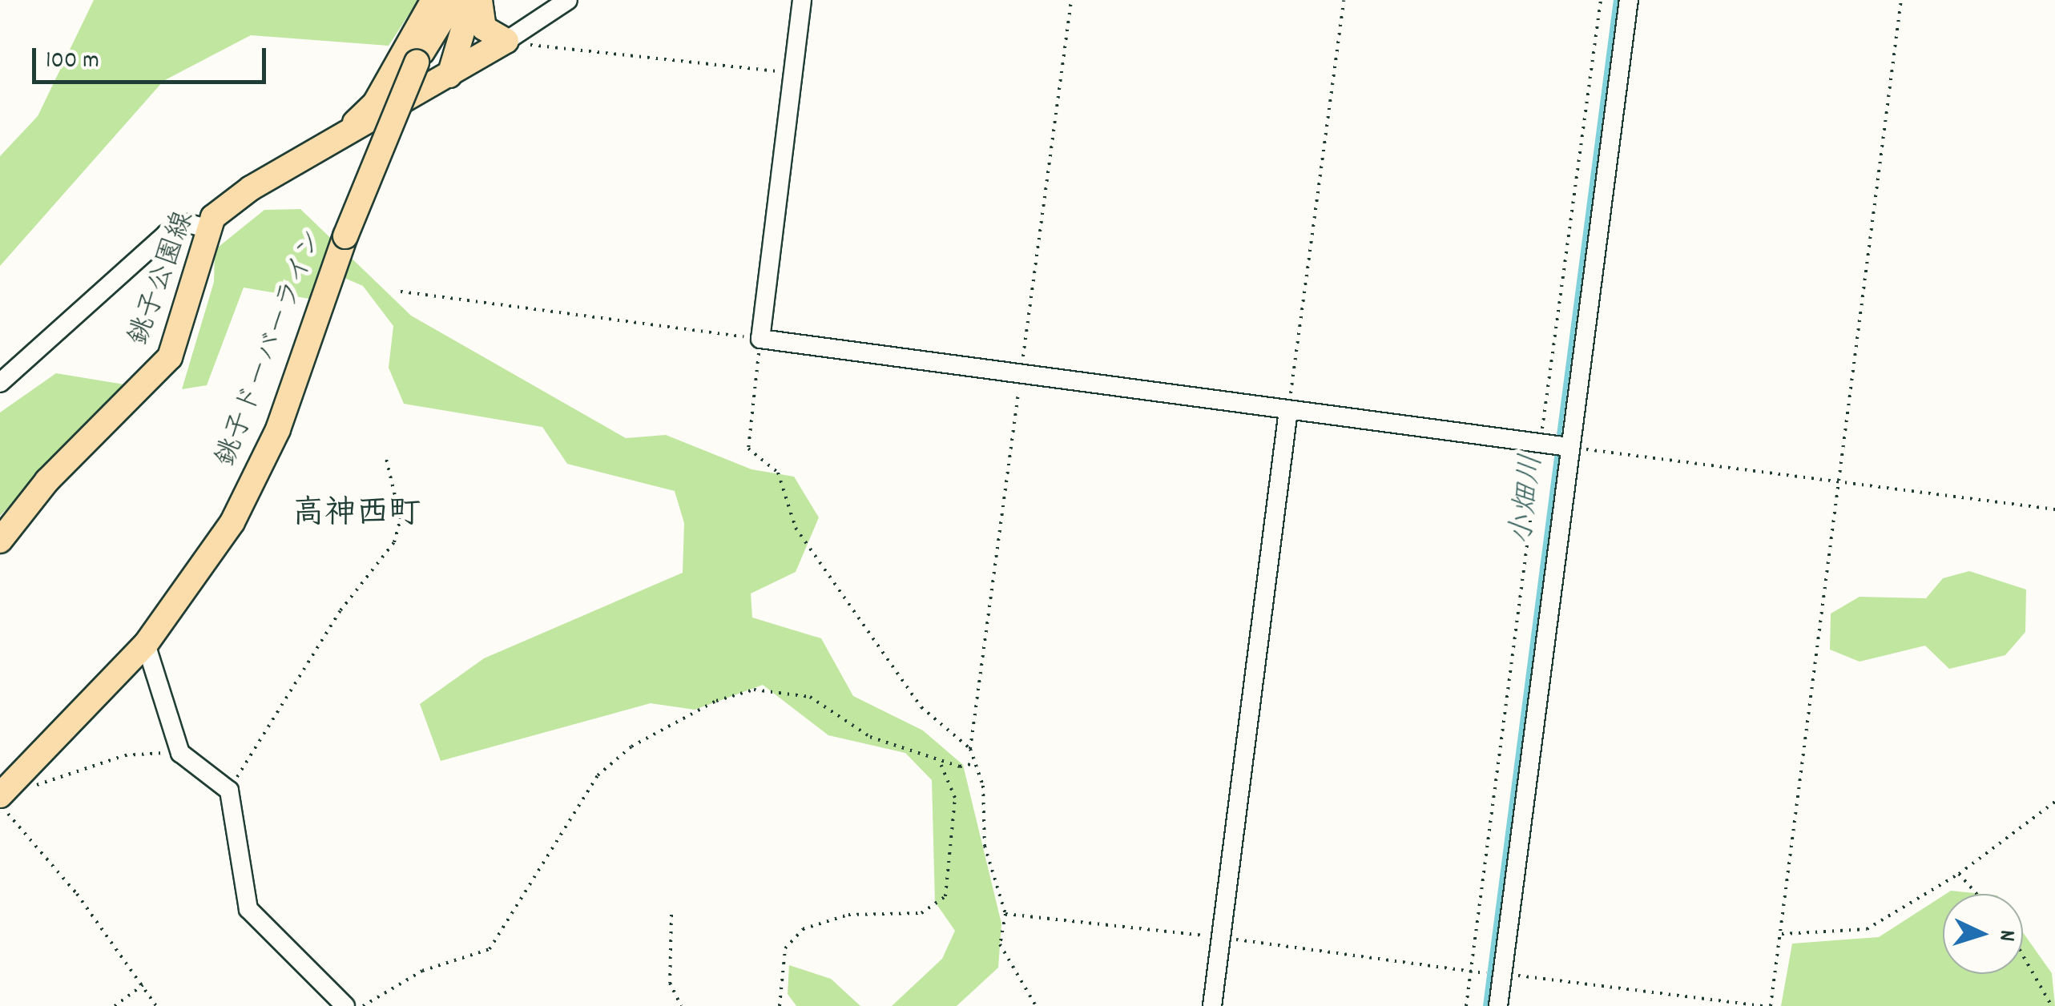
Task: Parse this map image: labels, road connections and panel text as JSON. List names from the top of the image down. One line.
{"streets":{"main road":["銚子公園線","銚子ドーバーライン"]},"districts":["高神西町"],"water":["小畑川"],"scale_bar":"100 m","north":"right"}
